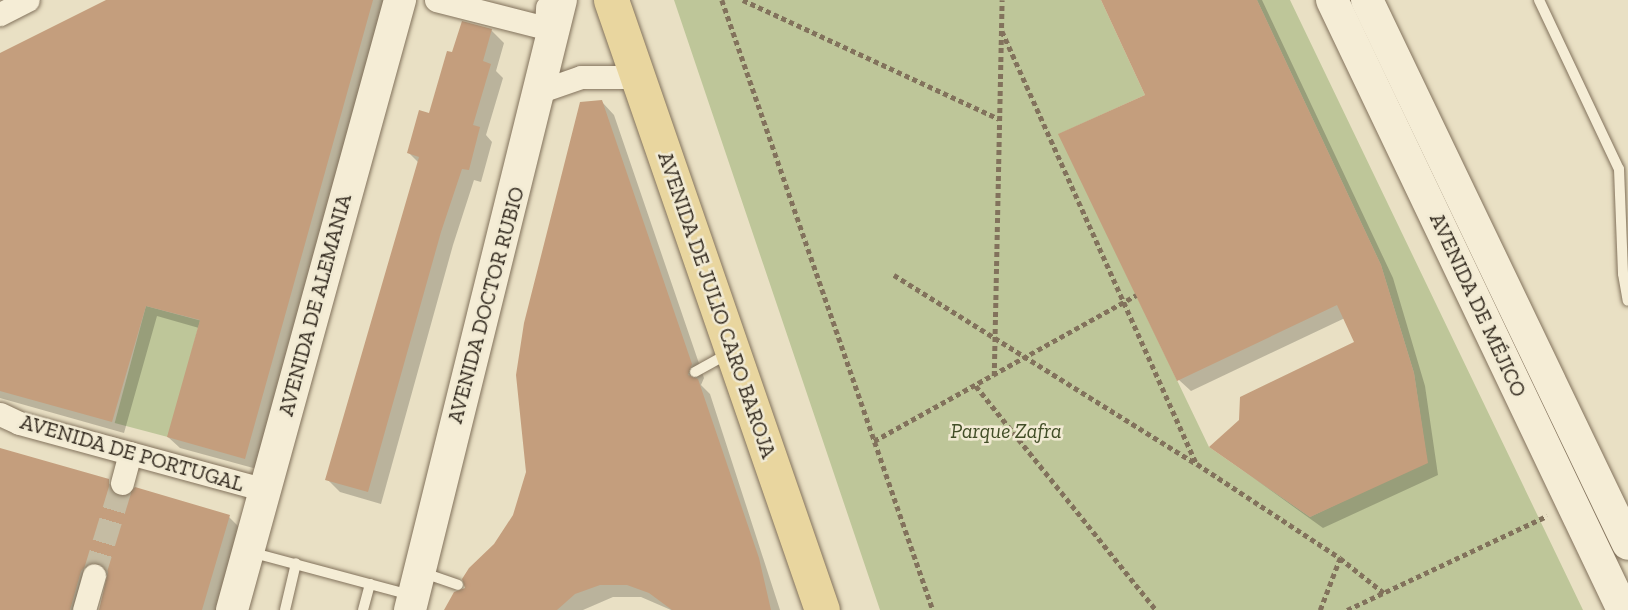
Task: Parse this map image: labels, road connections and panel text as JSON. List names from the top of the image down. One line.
{"streets":{"main road":["AVENIDA DE JULIO CARO BAROJA"],"street":["AVENIDA DE ALEMANIA","AVENIDA DOCTOR RUBIO","AVENIDA DE MÉJICO","AVENIDA DE PORTUGAL"]},"crossings":[["AVENIDA DE ALEMANIA","AVENIDA DE PORTUGAL"]],"parks":["Parque Zafra"]}
